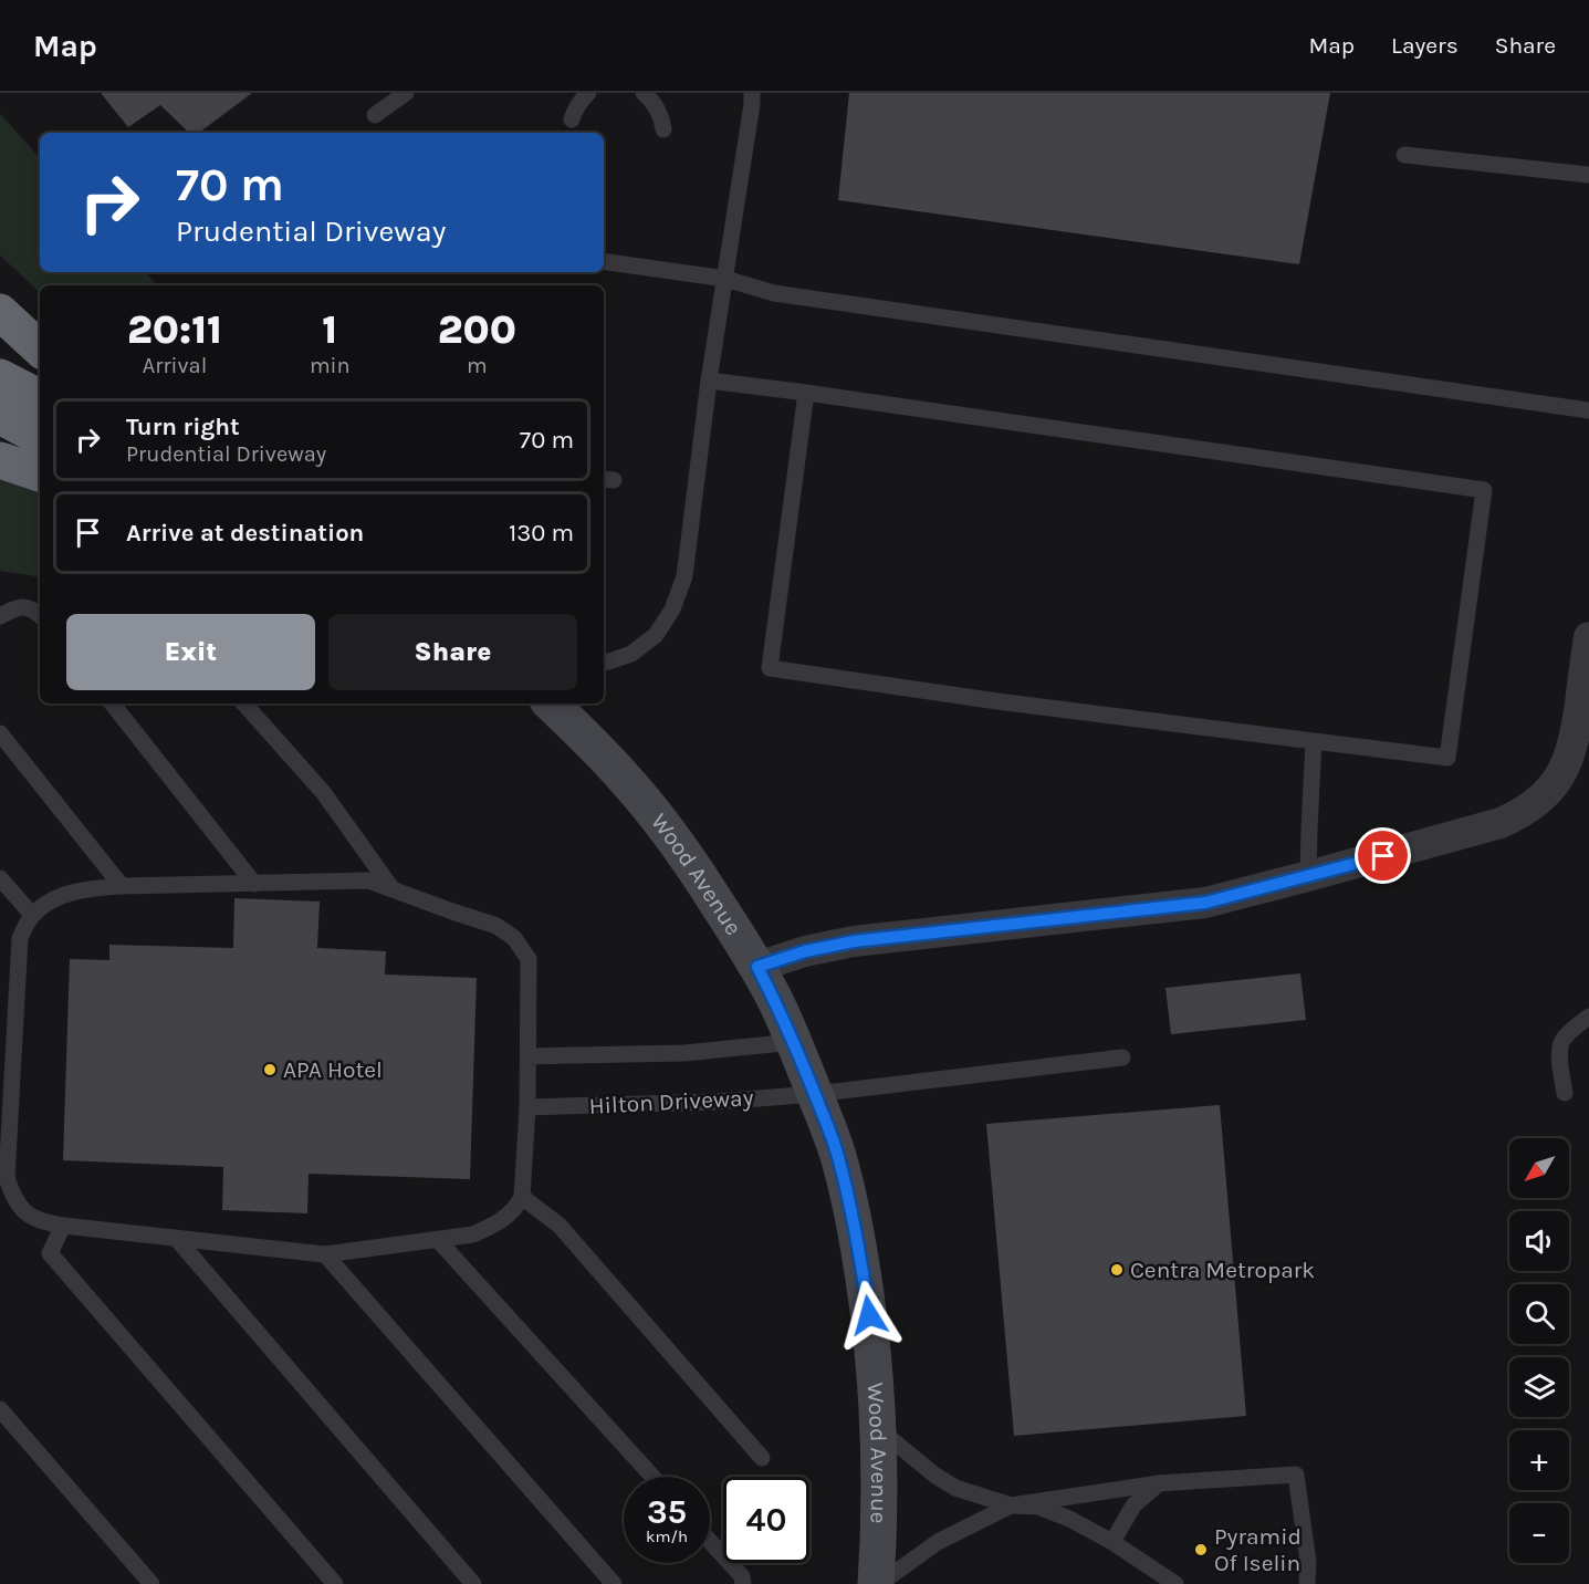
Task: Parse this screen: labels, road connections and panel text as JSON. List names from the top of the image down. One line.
{"streets":{"street":["Wood Avenue"],"lane":["Hilton Driveway"]},"crossings":[["Wood Avenue","Hilton Driveway"]],"places":["APA Hotel","Centra Metropark","Pyramid Of Iselin"],"north":"bottom left","page":{"header":"Map","nav":["Map","Layers","Share"],"turn":["70 m","Prudential Driveway"],"eta":["20:11","Arrival","1","min","200","m"],"list":[{"name":"Turn right","note":"Prudential Driveway","value":"70 m"},{"name":"Arrive at destination","value":"130 m"}],"buttons":["Exit","Share"],"map_buttons":["+","−"],"speed":"35 km/h","limit":"40"}}
